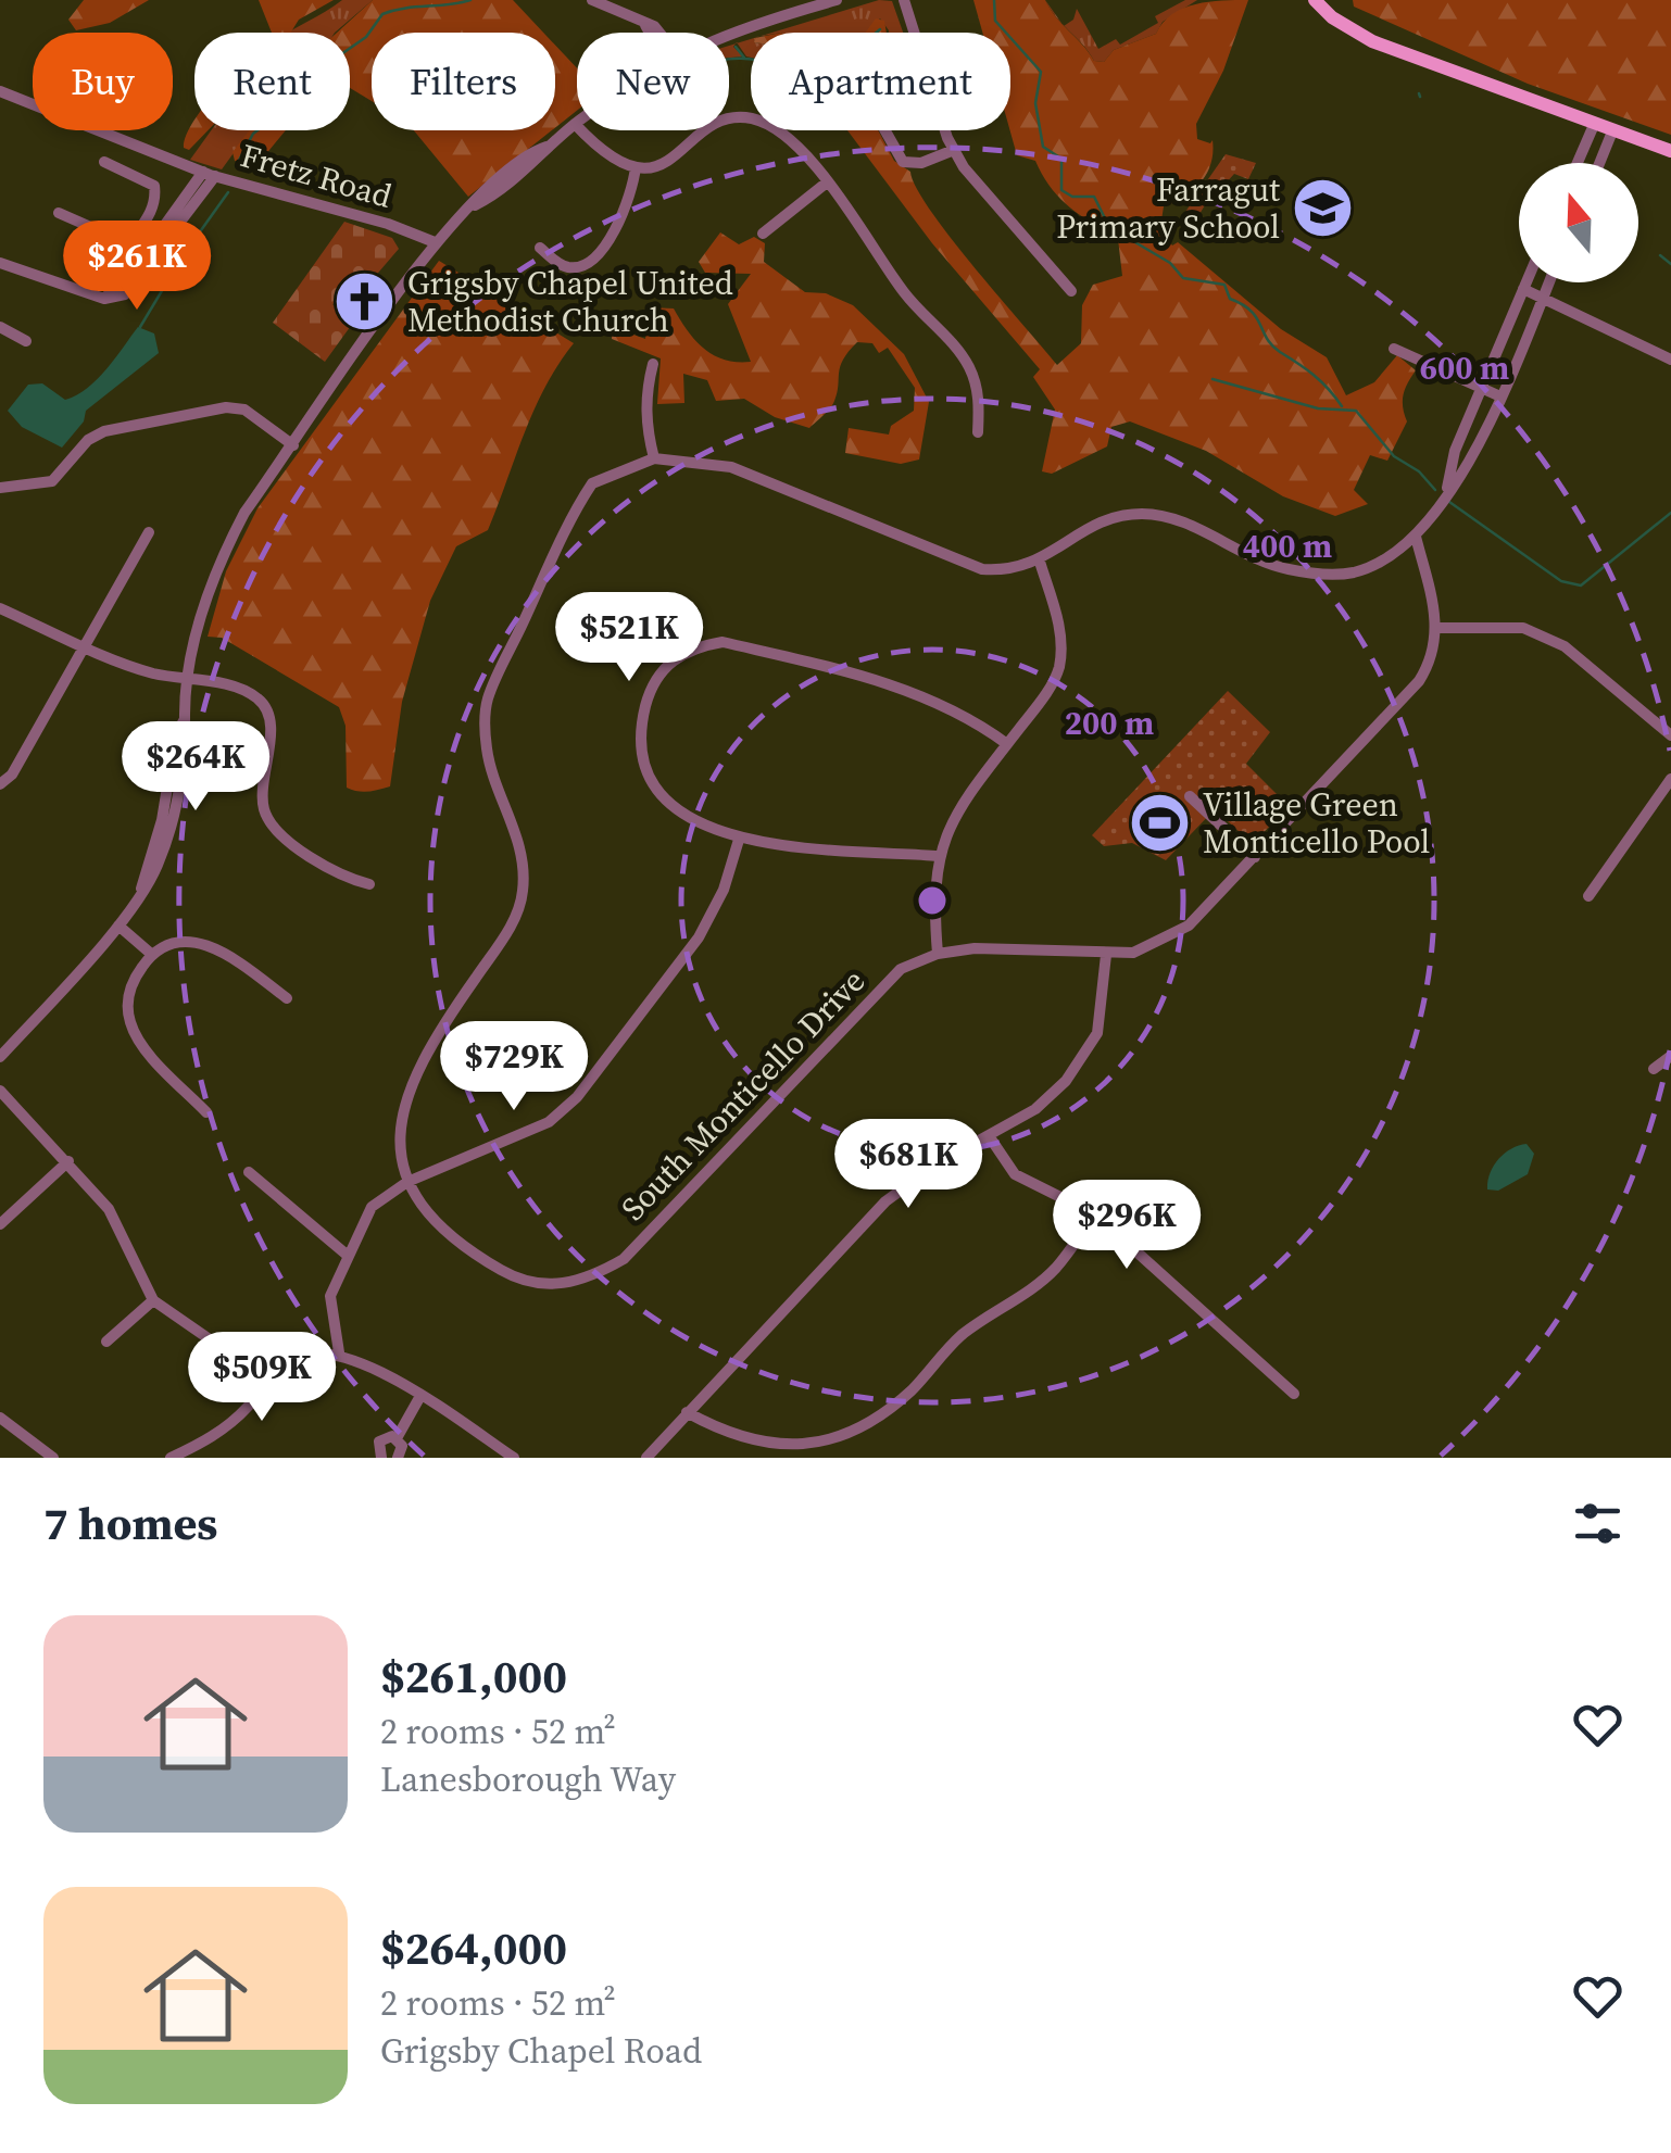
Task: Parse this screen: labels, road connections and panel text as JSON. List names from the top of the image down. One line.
{"streets":{"street":["Fretz Road","South Monticello Drive"]},"places":{"school or university":["Farragut Primary School"],"church":["Grigsby Chapel United Methodist Church"],"sports":["Village Green Monticello Pool"]},"north":"top","page":{"chip":["Buy","Rent","Filters","New","Apartment"],"price":["$261K","$521K","$264K","$729K","$681K","$296K","$509K"],"heading":"7 homes","list":[{"name":"$261,000","note":"2 rooms · 52 m² · Lanesborough Way"},{"name":"$264,000","note":"2 rooms · 52 m² · Grigsby Chapel Road"}]},"rings":["600 m","400 m","200 m"]}
